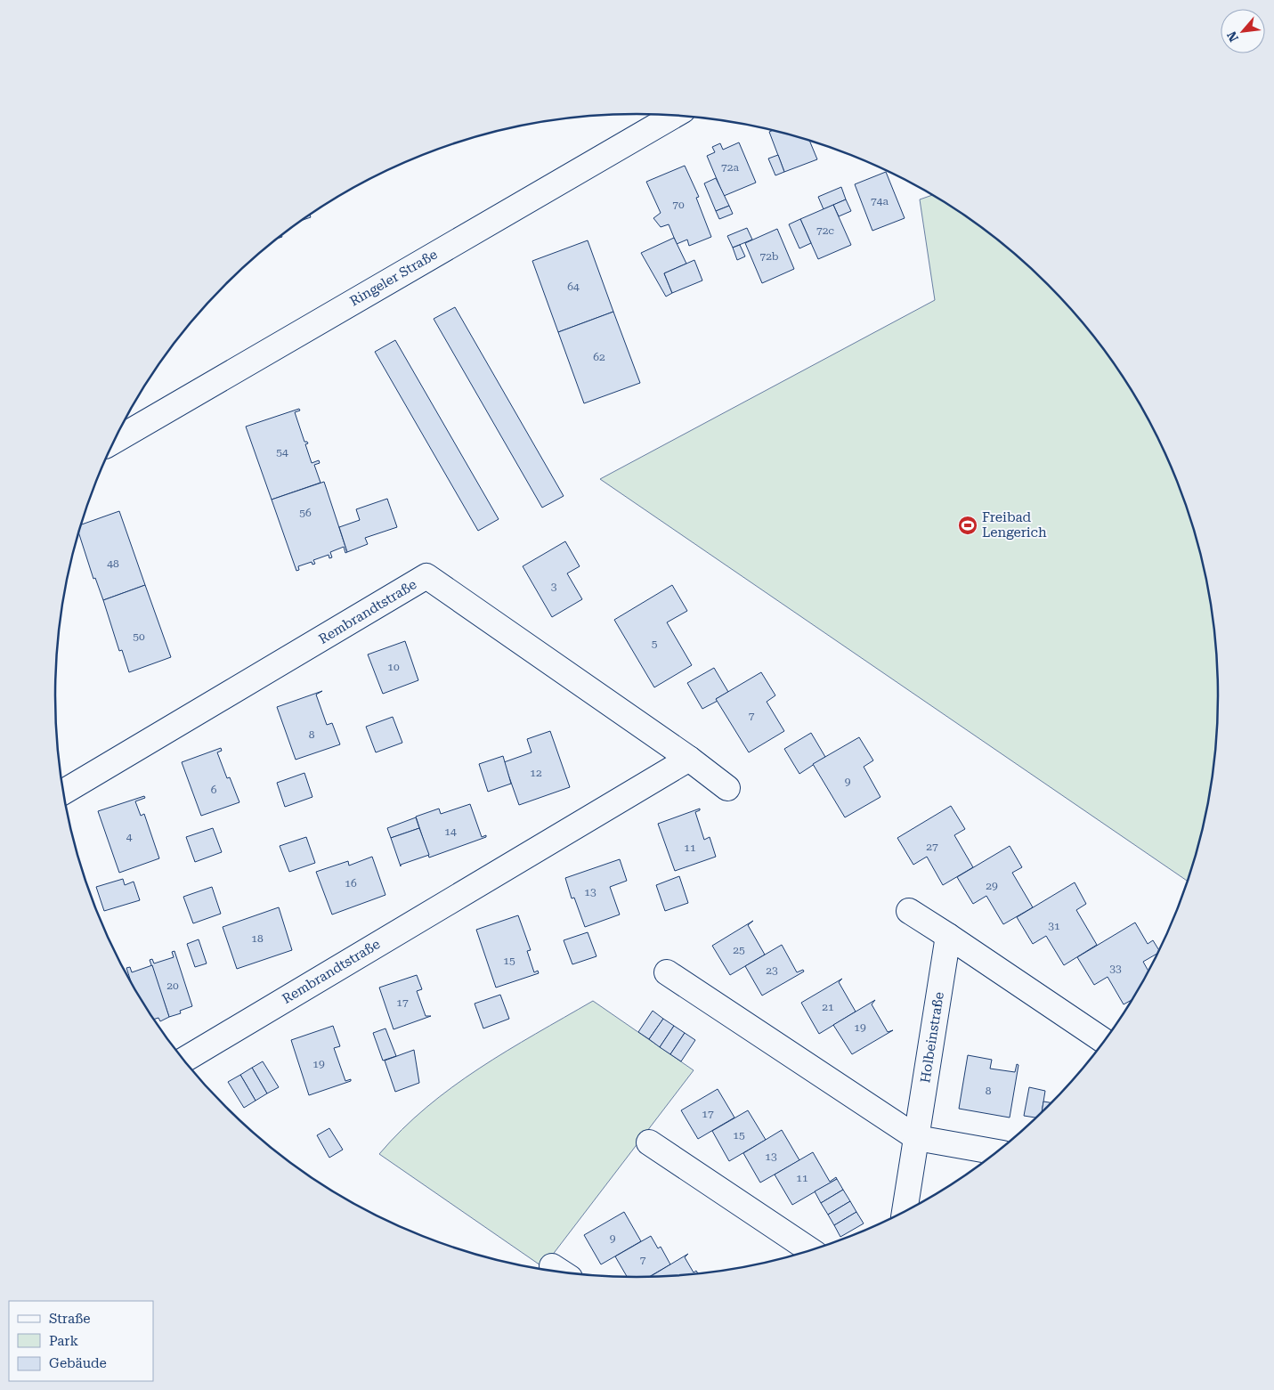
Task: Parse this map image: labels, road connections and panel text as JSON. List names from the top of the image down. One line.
{"streets":{"street":["Ringeler Straße","Rembrandtstraße","Holbeinstraße"]},"places":{"sports":["Freibad Lengerich"]},"house_numbers":["72a","74a","70","72c","72b","64","62","54","56","48","3","50","5","10","7","8","12","9","6","14","4","27","11","16","29","13","31","18","25","15","33","23","20","17","21","19","19","8","17","15","13","11","9","7"],"legend":["Straße","Park","Gebäude"],"north":"bottom left"}
